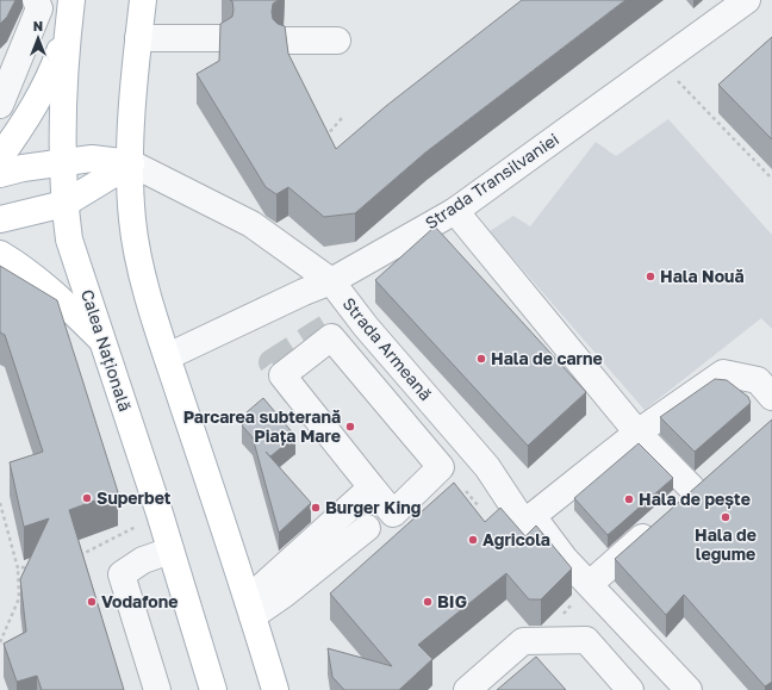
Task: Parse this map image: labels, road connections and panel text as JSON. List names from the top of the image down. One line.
{"streets":{"main road":["Calea Națională"],"street":["Strada Transilvaniei","Strada Armeană"]},"crossings":[["Strada Transilvaniei","Strada Armeană"]],"places":["Hala Nouă","Hala de carne","Parcarea subterană Piața Mare","Superbet","Hala de pește","Burger King","Hala de legume","Agricola","Vodafone","BIG"],"north":"top"}
